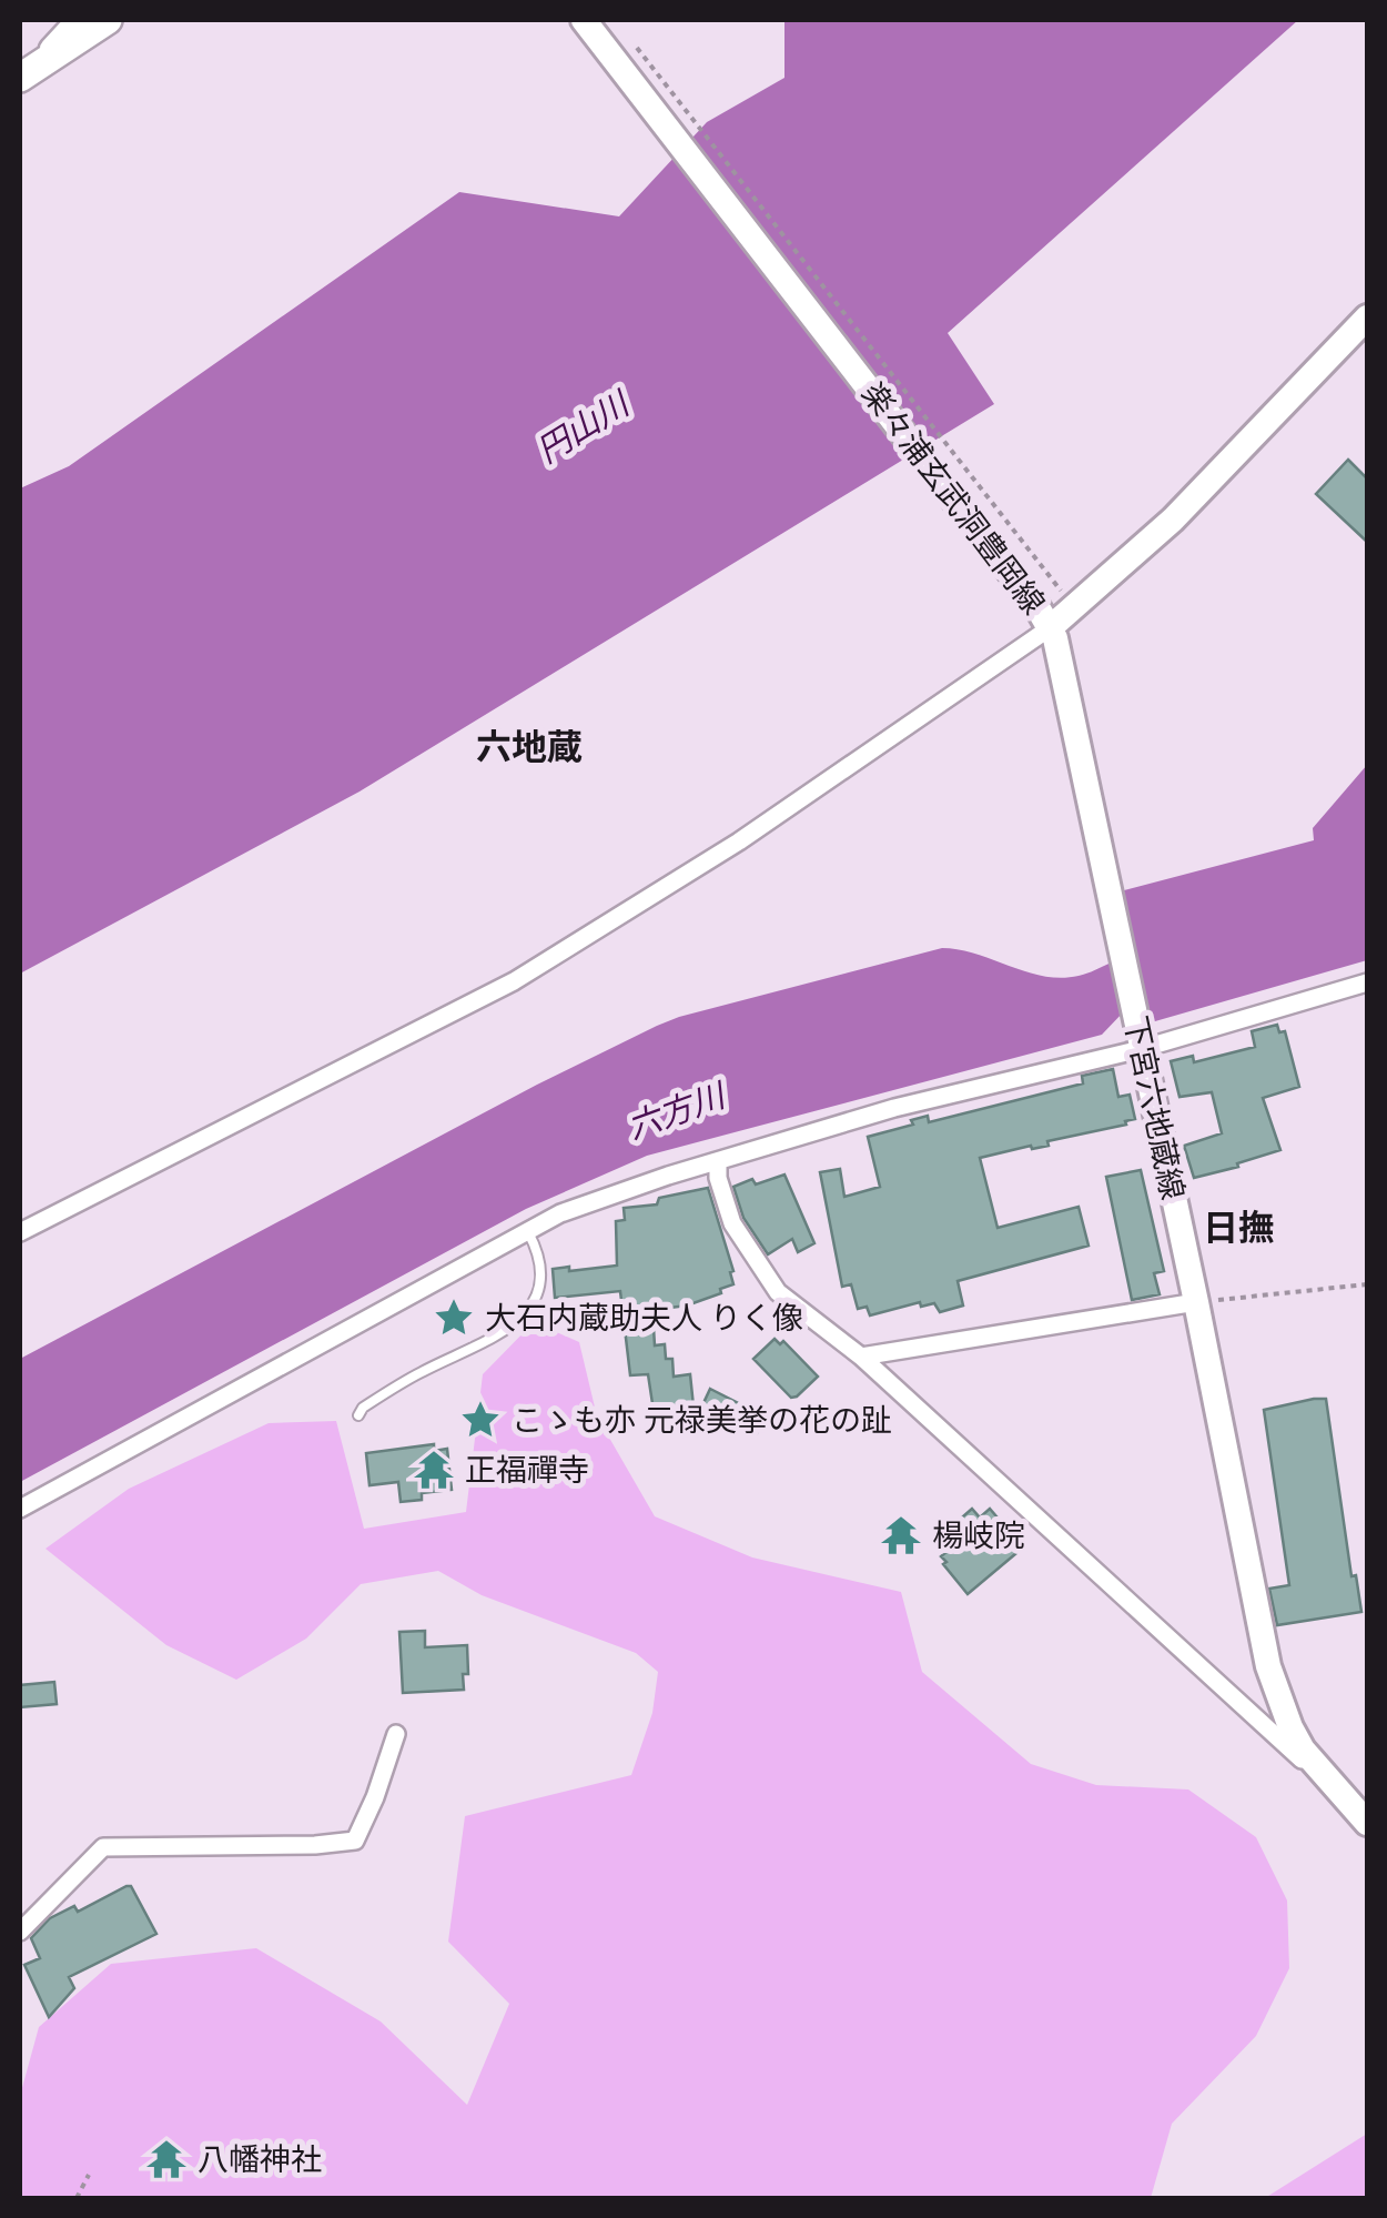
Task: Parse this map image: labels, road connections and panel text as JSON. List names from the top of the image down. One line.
{"streets":{"main road":["楽々浦玄武洞豊岡線","下宮六地蔵線"]},"crossings":[["楽々浦玄武洞豊岡線","下宮六地蔵線"]],"districts":["六地蔵","日撫"],"water":["円山川","六方川"],"places":{"place":["大石内蔵助夫人 りく像","こゝも亦 元禄美挙の花の趾"],"temple":["正福禪寺","楊岐院","八幡神社"]}}
